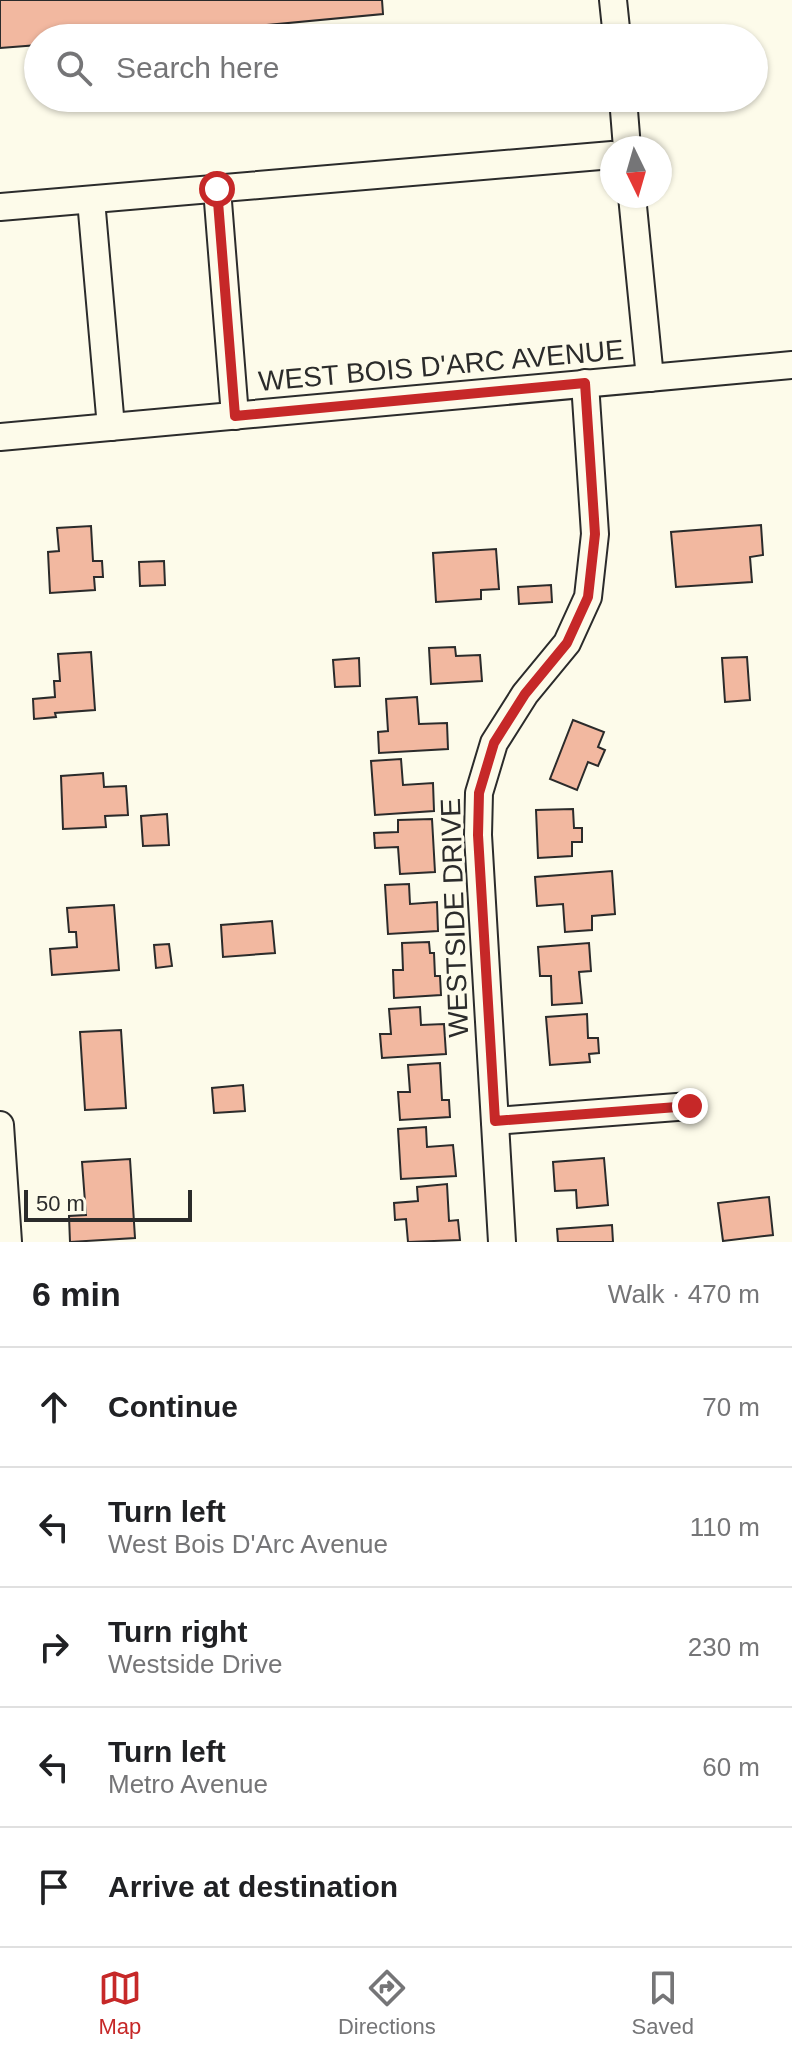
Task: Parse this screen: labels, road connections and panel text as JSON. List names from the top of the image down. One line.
{"streets":{"street":["WEST BOIS D'ARC AVENUE","WESTSIDE DRIVE"]},"crossings":[["WEST BOIS D'ARC AVENUE","WESTSIDE DRIVE"]],"scale_bar":"50 m","north":"bottom","page":{"search":"Search here","scale":"50 m","heading":["6 min","Walk · 470 m"],"list":[["Continue","70 m"],["Turn left","West Bois D'Arc Avenue","110 m"],["Turn right","Westside Drive","230 m"],["Turn left","Metro Avenue","60 m"],"Arrive at destination"],"nav":["Map","Directions","Saved"]}}
